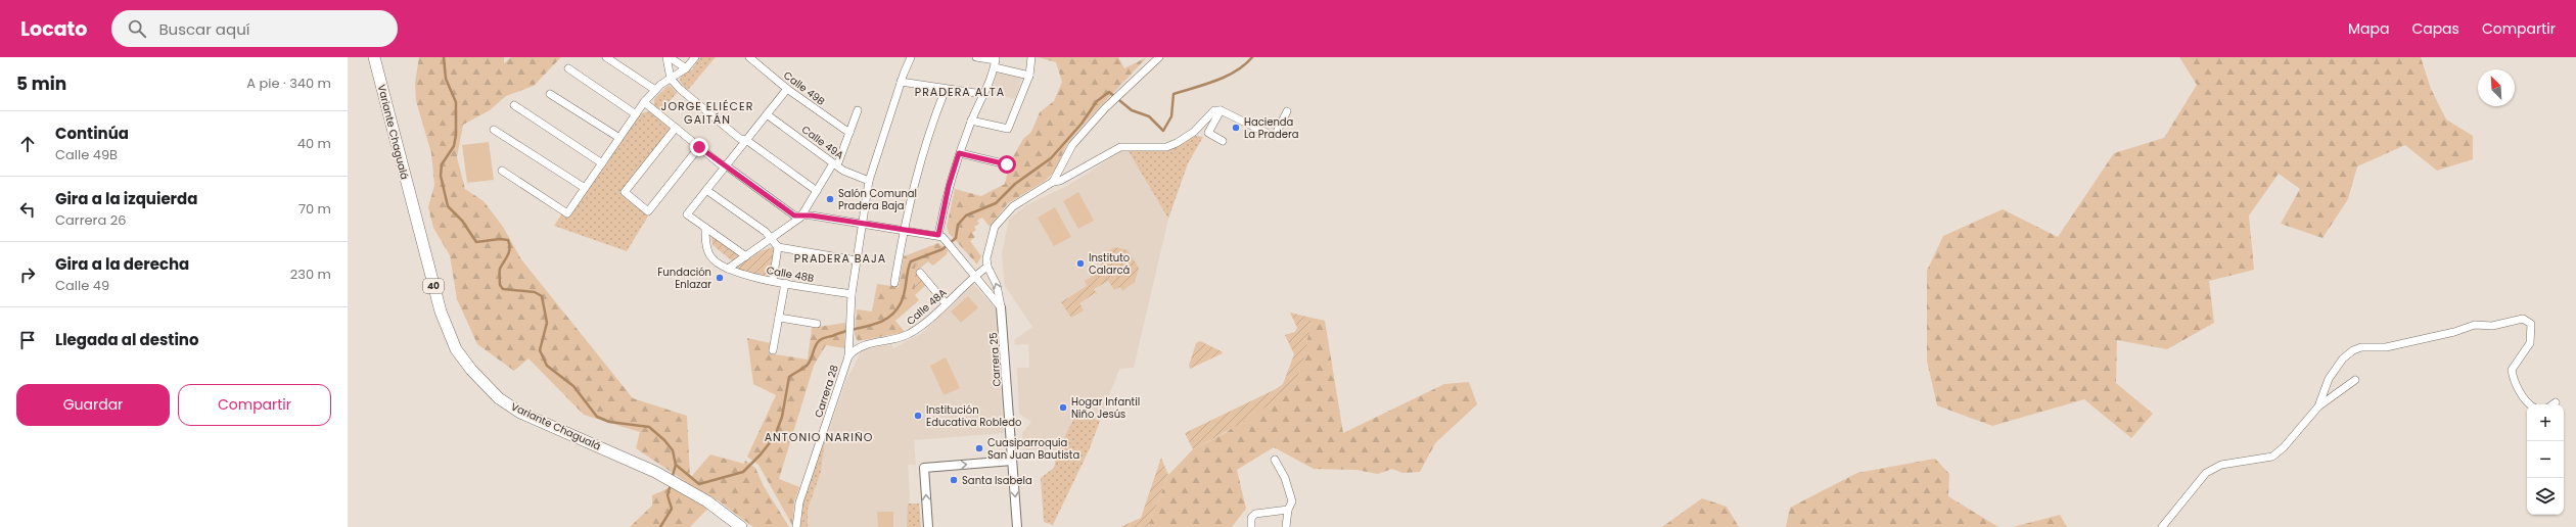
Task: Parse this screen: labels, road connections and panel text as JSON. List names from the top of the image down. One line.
{"streets":{"highway":["Variante Chagualá","40"],"street":["Calle 49B","Calle 49A","Calle 48B","Calle 48A","Carrera 25","Carrera 28"]},"crossings":[["Calle 49A","Carrera 28"],["Calle 48B","Carrera 28"],["Calle 48A","Carrera 28"]],"districts":["PRADERA ALTA","JORGE ELIÉCER GAITÁN","PRADERA BAJA","ANTONIO NARIÑO"],"places":["Hacienda La Pradera","Salón Comunal Pradera Baja","Instituto Calarcá","Fundación Enlazar","Hogar Infantil Niño Jesús","Institución Educativa Robledo","Cuasiparroquia San Juan Bautista","Santa Isabela"],"north":"top left","page":{"header":"Locato","search":"Buscar aquí","nav":["Mapa","Capas","Compartir"],"heading":["5 min","A pie · 340 m"],"list":[["Continúa","Calle 49B","40 m"],["Gira a la izquierda","Carrera 26","70 m"],["Gira a la derecha","Calle 49","230 m"],"Llegada al destino"],"buttons":["Guardar","Compartir"],"map_buttons":["+","−"]}}
